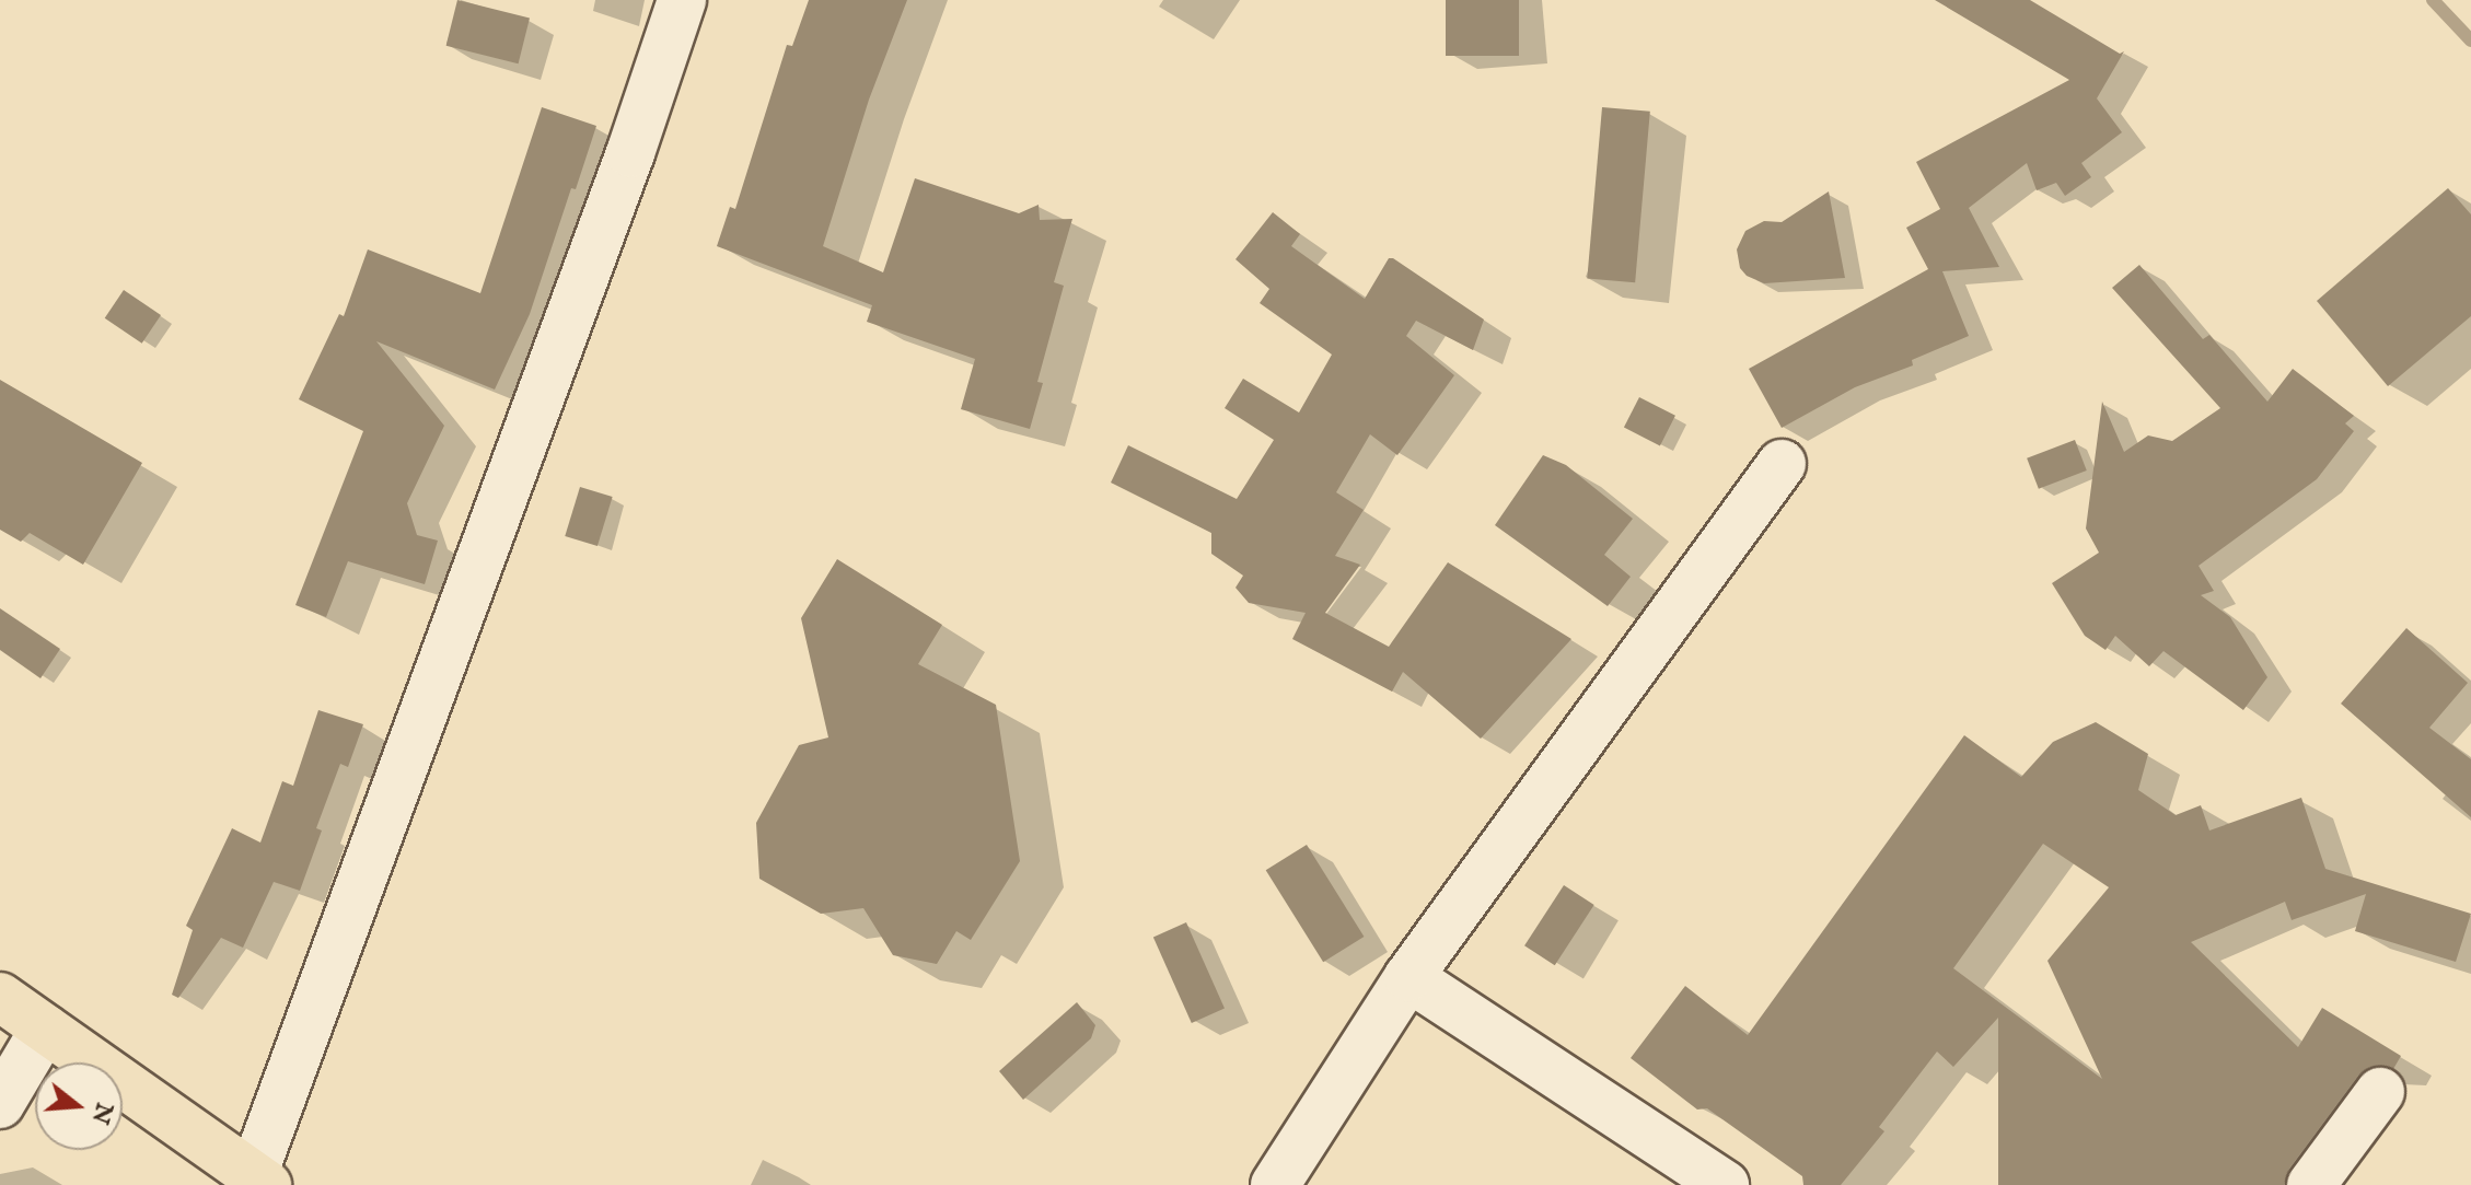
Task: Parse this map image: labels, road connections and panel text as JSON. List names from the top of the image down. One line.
{"north":"right"}
